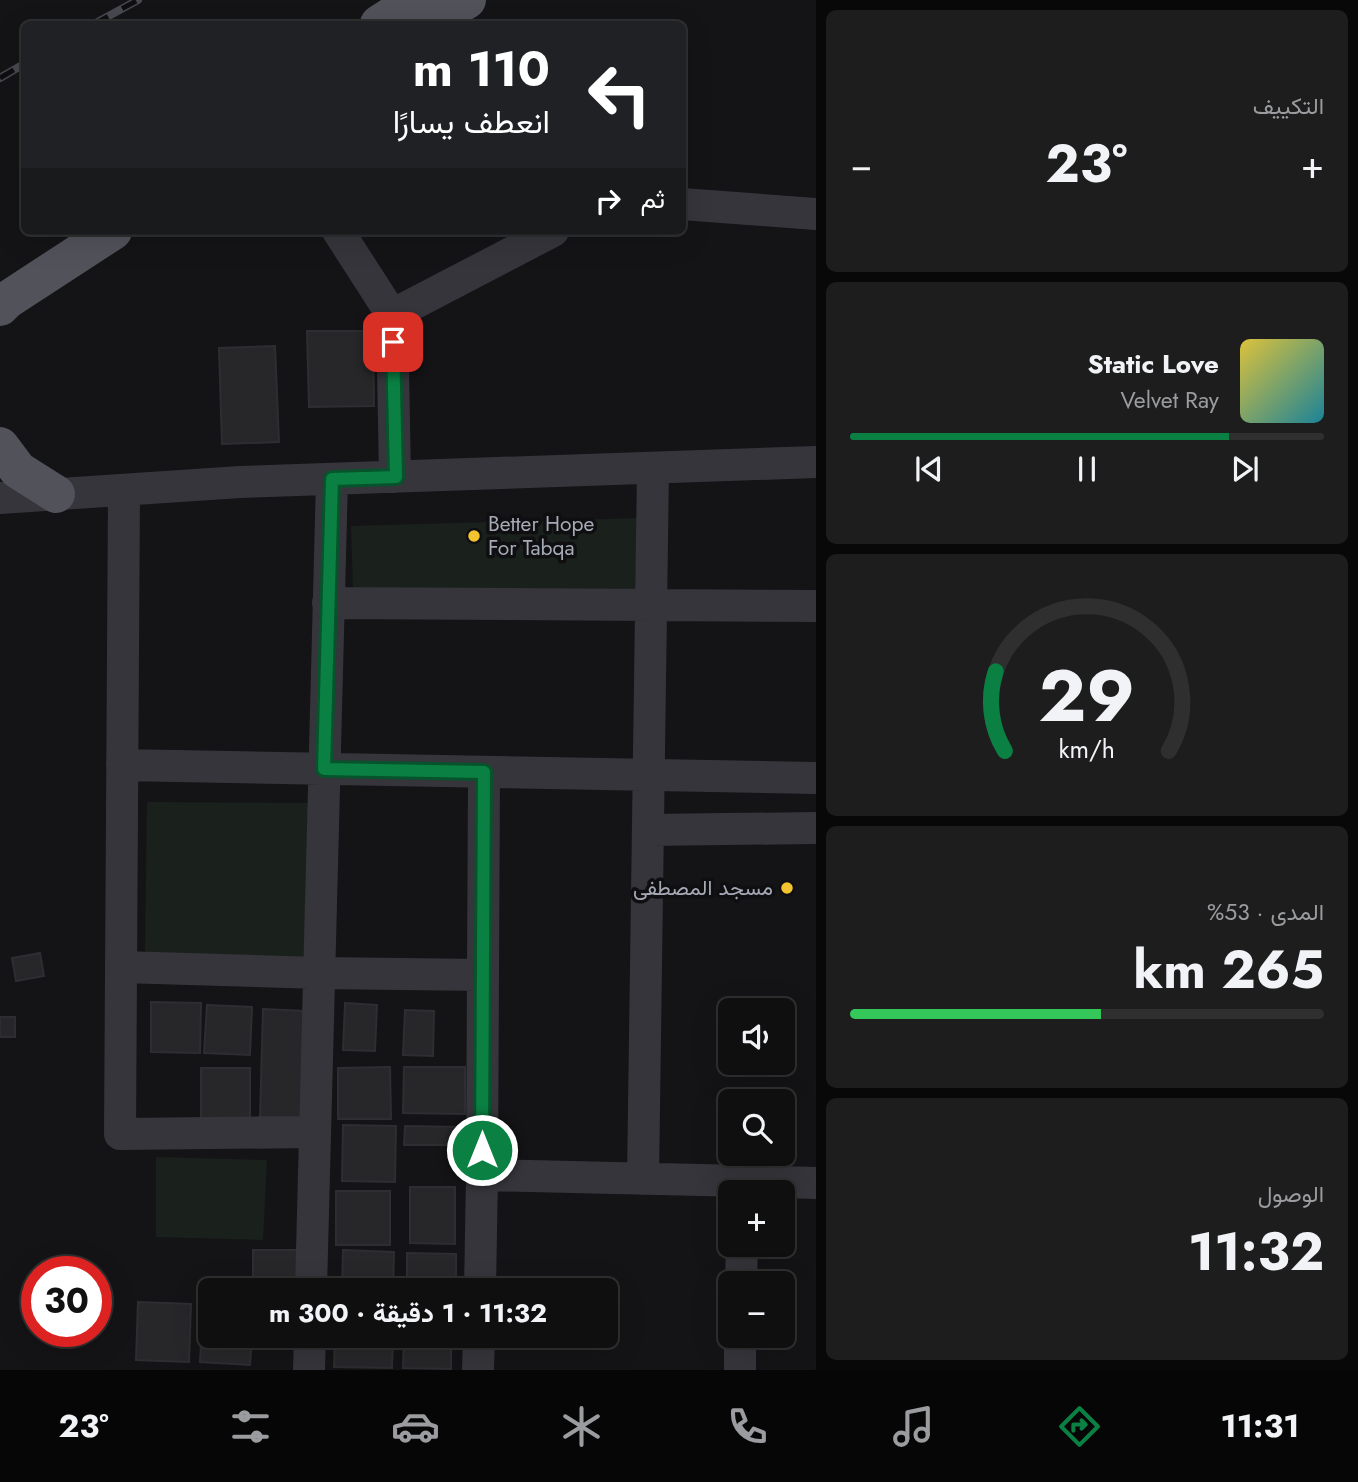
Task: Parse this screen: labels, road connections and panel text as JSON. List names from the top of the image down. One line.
{"places":["Better Hope For Tabqa","مسجد المصطفى"],"page":{"tile":["التكييف",["المدى · 53%","265 km"],["الوصول","11:32"]],"turn":["110 m","انعطف يسارًا"],"heat":["−","23°","+"],"then":"ثم","song":["Static Love","Velvet Ray"],"map_buttons":["+","−"],"limit":"30","trip":"11:32 · 1 دقيقة · 300 m","tabs":["11:31","23°"],"gauge":["29","km/h"]}}
